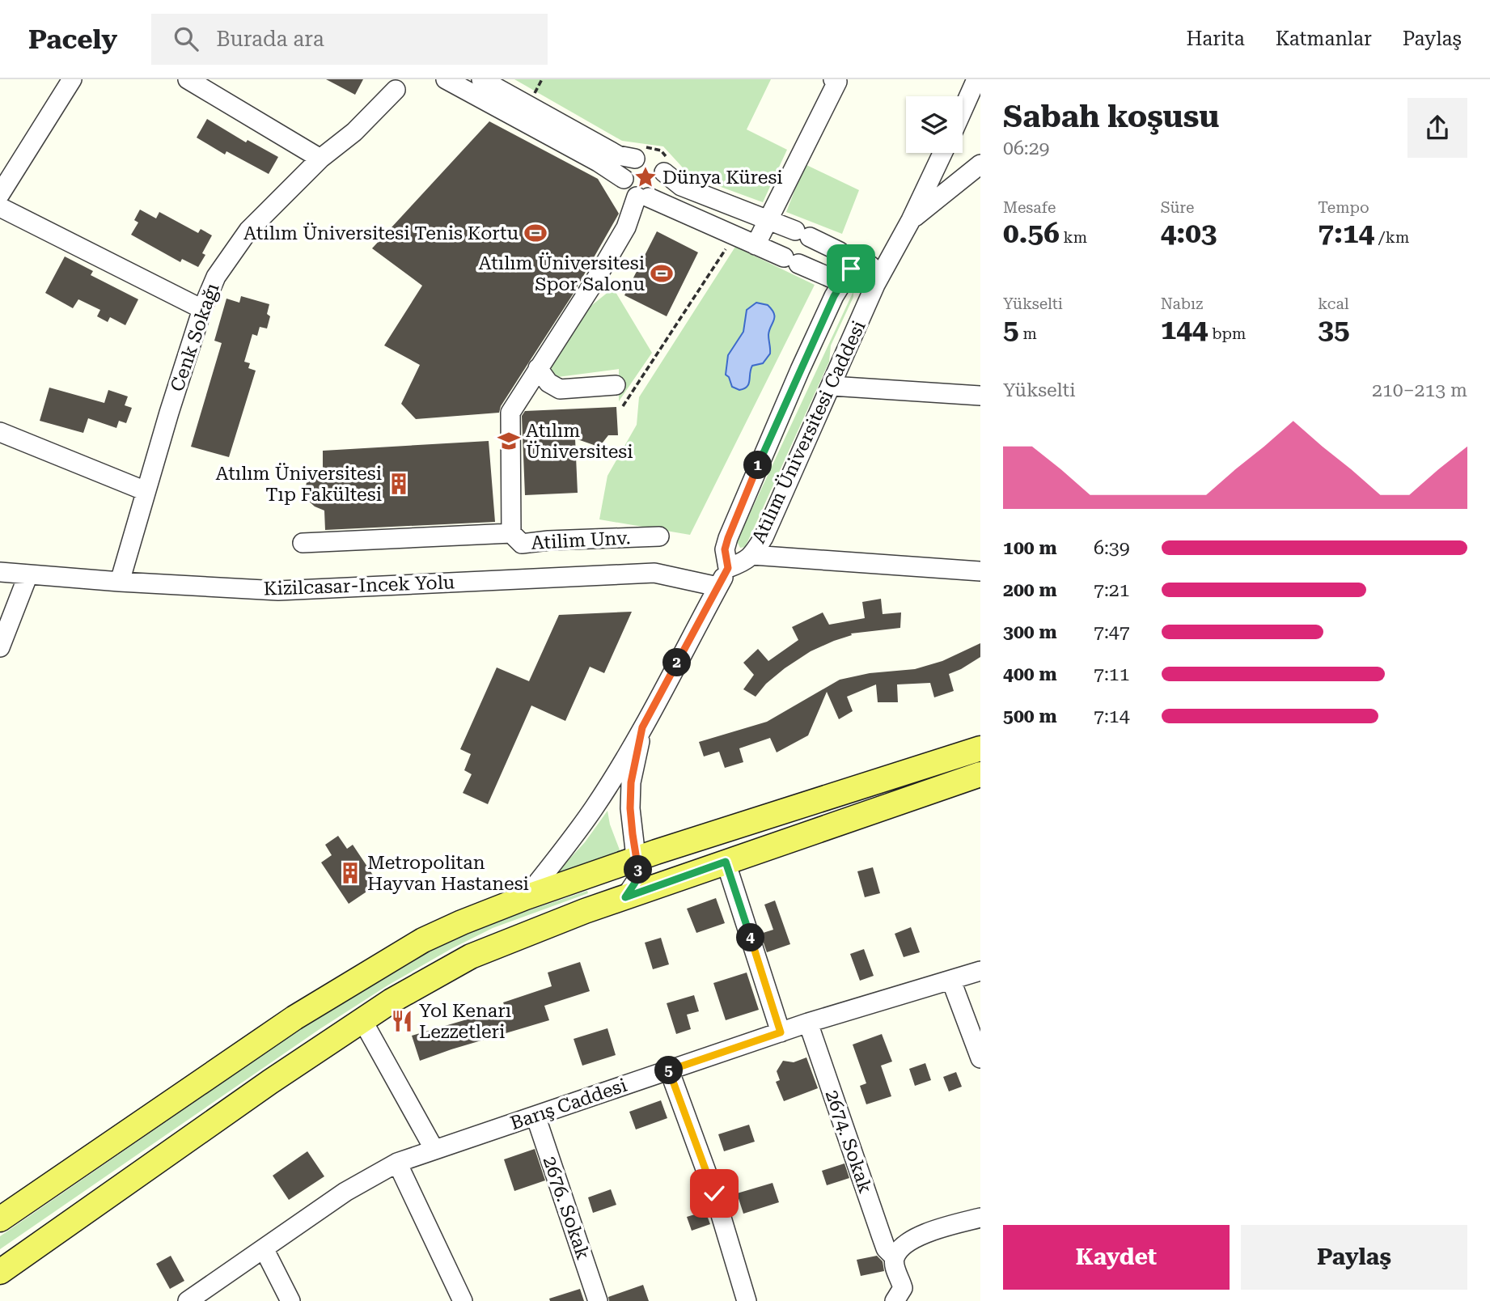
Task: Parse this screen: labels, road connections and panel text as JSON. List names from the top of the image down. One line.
{"streets":{"street":["Cenk Sokağı","Atılım Üniversitesi Caddesi","Atilim Unv.","Kizilcasar-Incek Yolu","Barış Caddesi","2674. Sokak","2676. Sokak"]},"crossings":[["Cenk Sokağı","Kizilcasar-Incek Yolu"],["Barış Caddesi","2674. Sokak"],["Barış Caddesi","2676. Sokak"]],"places":{"place":["Dünya Küresi"],"sports":["Atılım Üniversitesi Tenis Kortu","Atılım Üniversitesi Spor Salonu"],"school or university":["Atılım Üniversitesi"],"building":["Atılım Üniversitesi Tıp Fakültesi","Metropolitan Hayvan Hastanesi"],"restaurant":["Yol Kenarı Lezzetleri"]},"page":{"header":"Pacely","search":"Burada ara","nav":["Harita","Katmanlar","Paylaş"],"heading":["Sabah koşusu","06:29"],"stats":[["Mesafe","0.56 km"],["Süre","4:03"],["Tempo","7:14 /km"],["Yükselti","5 m"],["Nabız","144 bpm"],["kcal","35"]],"chart":["Yükselti","210–213 m"],"pins":["1","2","3","4","5"],"list":[{"name":"100 m","note":"6:39"},{"name":"200 m","note":"7:21"},{"name":"300 m","note":"7:47"},{"name":"400 m","note":"7:11"},{"name":"500 m","note":"7:14"}],"buttons":["Kaydet","Paylaş"]}}
